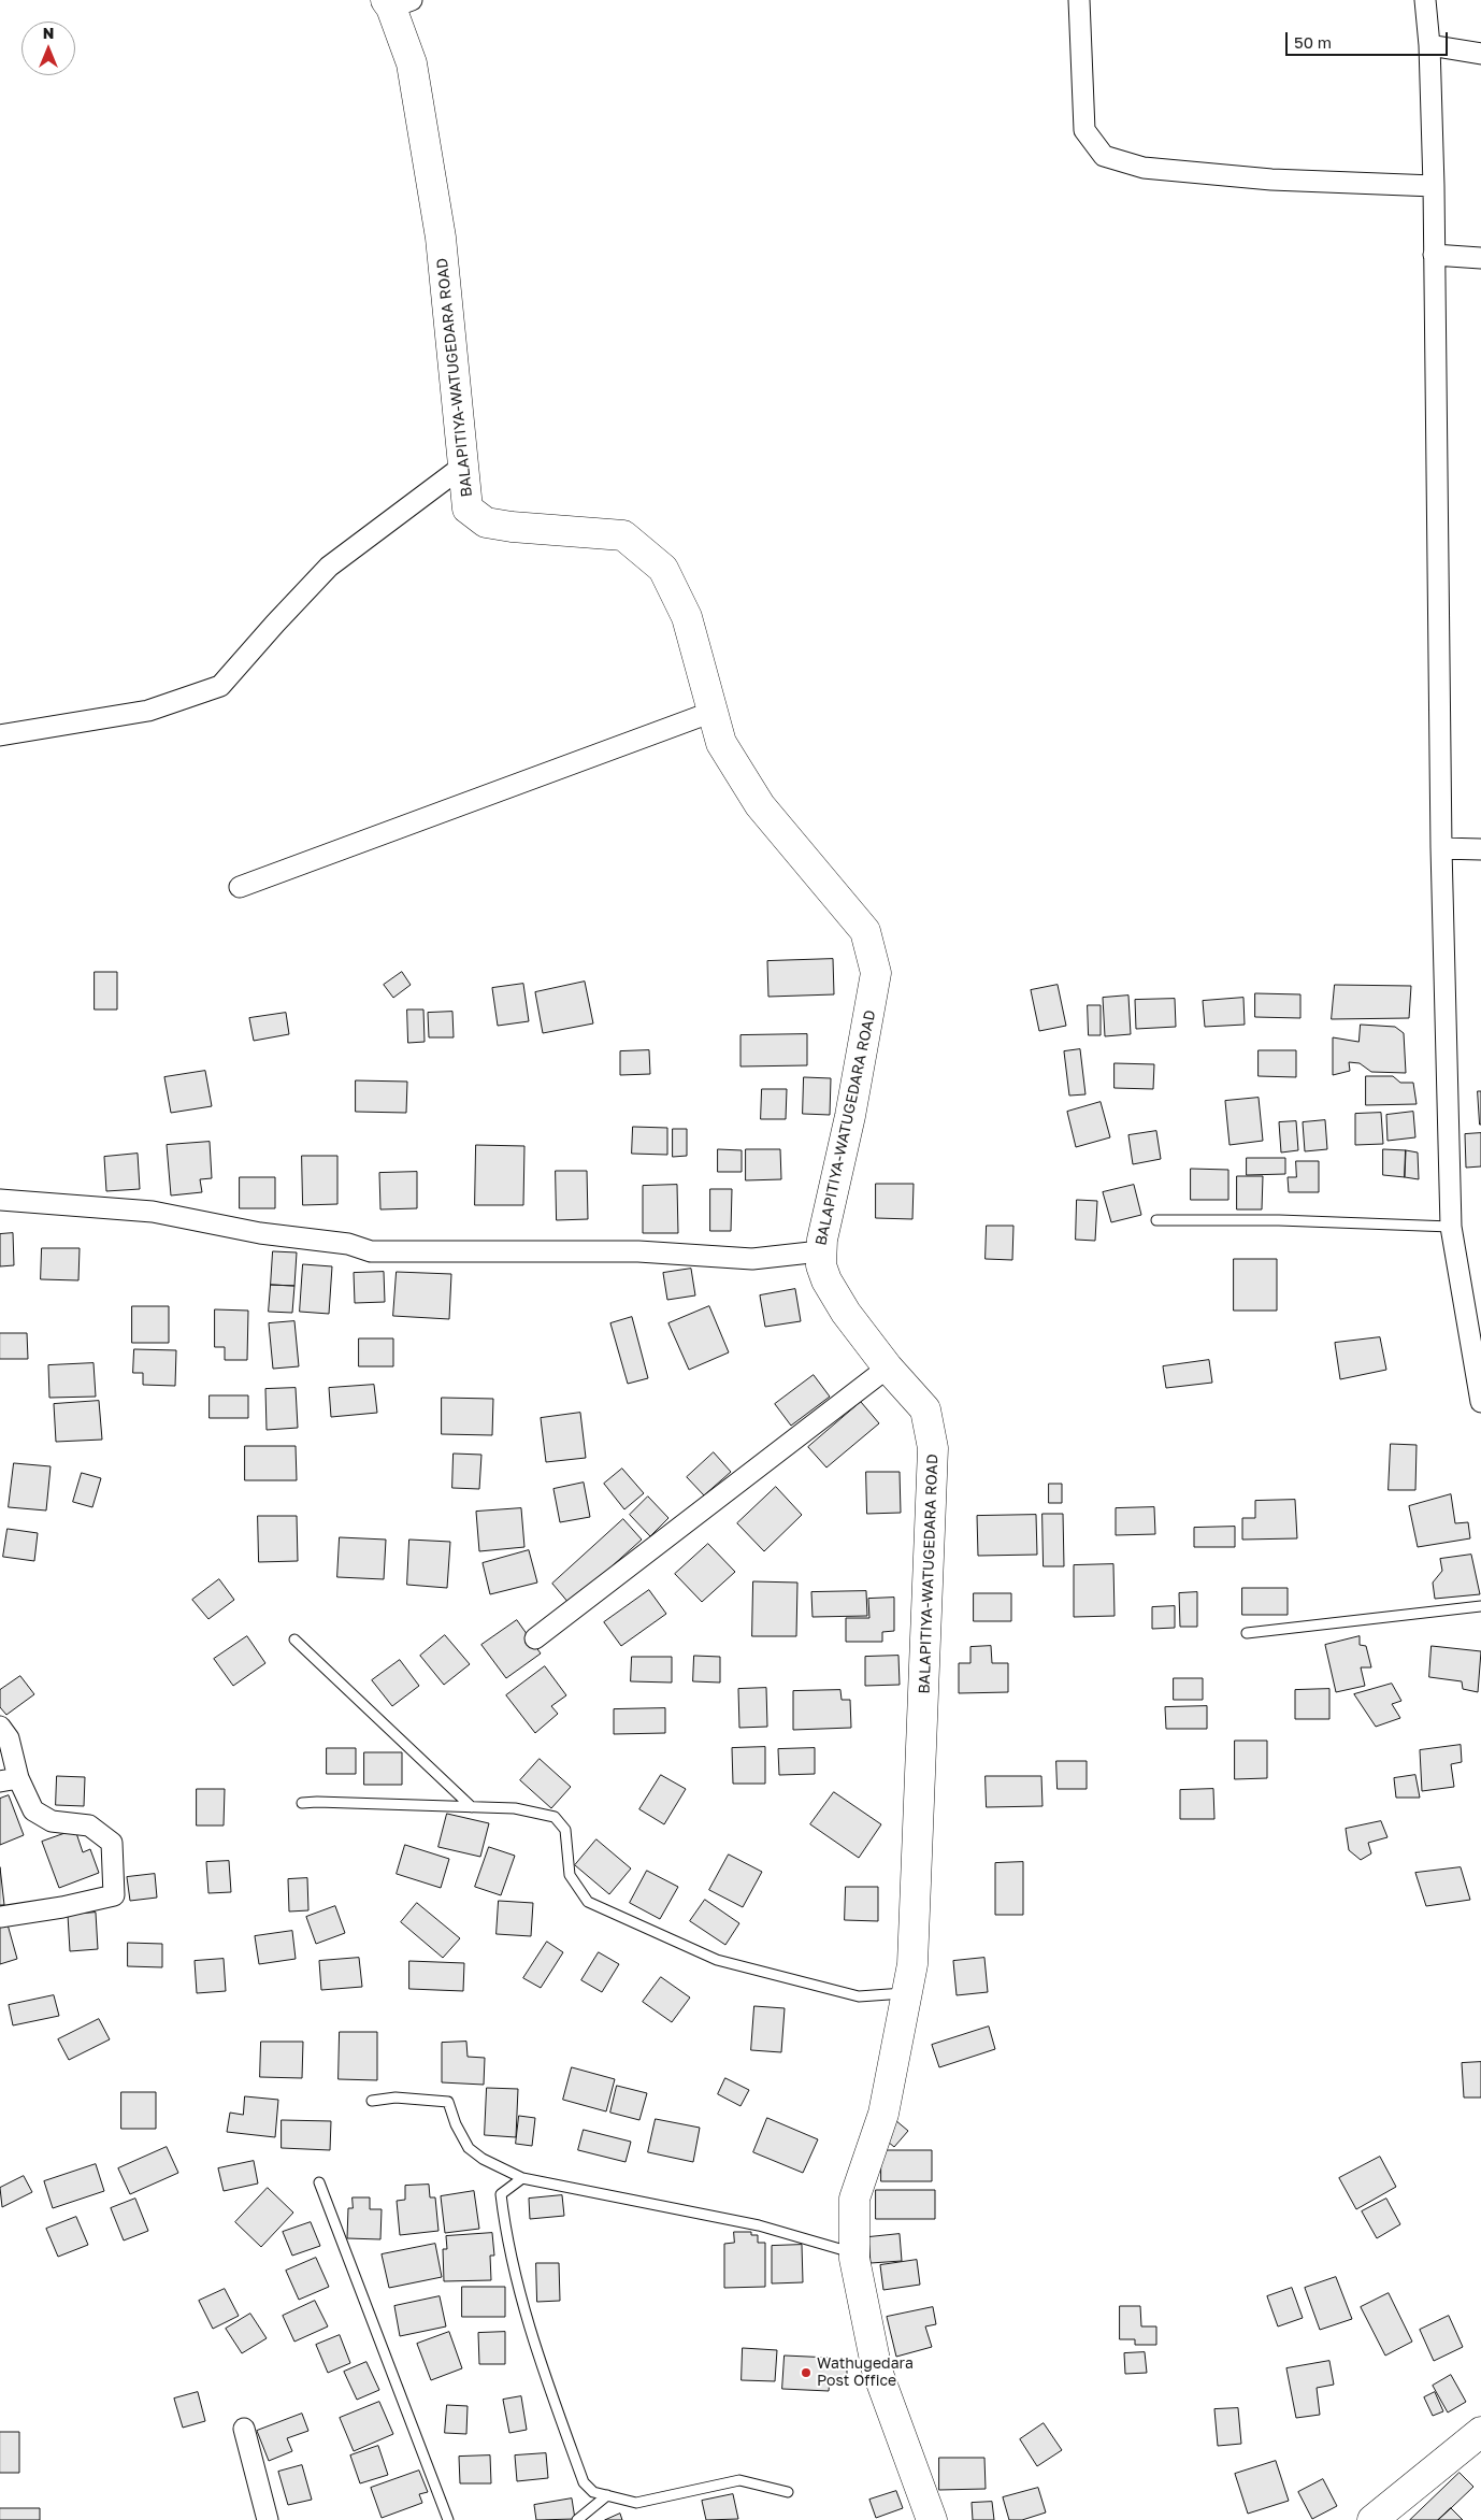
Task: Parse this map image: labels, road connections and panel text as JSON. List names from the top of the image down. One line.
{"streets":{"main road":["BALAPITIYA-WATUGEDARA ROAD"]},"places":["Wathugedara Post Office"],"scale_bar":"50 m","north":"top"}
